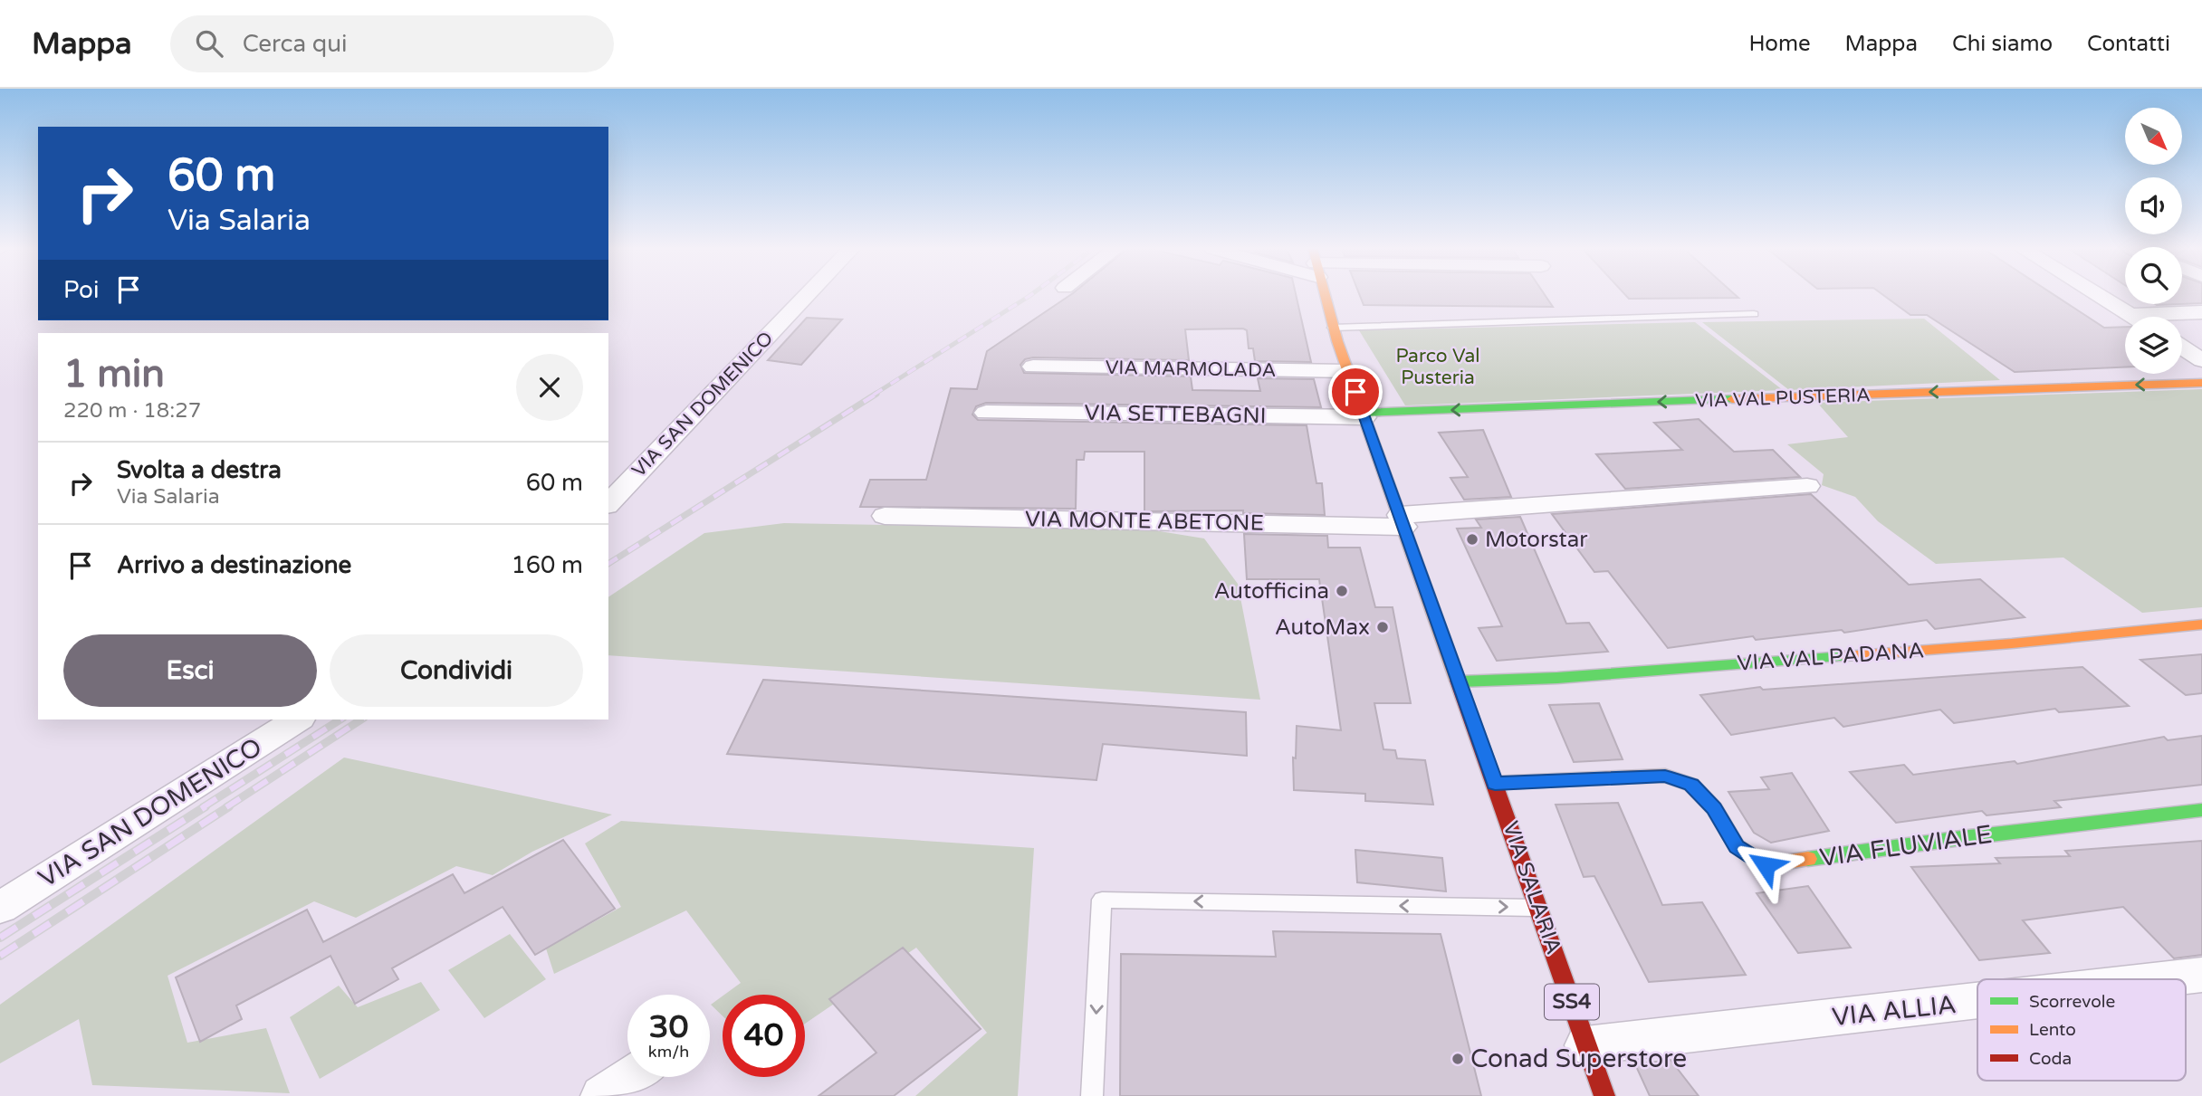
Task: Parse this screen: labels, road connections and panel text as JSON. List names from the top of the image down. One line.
{"streets":{"street":["VIA MARMOLADA","VIA VAL PUSTERIA","VIA SAN DOMENICO","VIA SETTEBAGNI","VIA MONTE ABETONE","VIA VAL PADANA","VIA FLUVIALE","VIA SALARIA","SS4","VIA ALLIA"]},"crossings":[["VIA MARMOLADA","VIA SALARIA"],["VIA VAL PUSTERIA","VIA SETTEBAGNI"],["VIA VAL PUSTERIA","VIA SALARIA"],["VIA SETTEBAGNI","VIA SALARIA"],["VIA MONTE ABETONE","VIA SALARIA"],["VIA VAL PADANA","VIA SALARIA"],["VIA FLUVIALE","VIA SALARIA"],["VIA SALARIA","VIA ALLIA"]],"one_way":["VIA VAL PUSTERIA"],"parks":["Parco Val Pusteria"],"places":["Motorstar","Autofficina","AutoMax","Conad Superstore"],"legend":["Scorrevole","Lento","Coda"],"north":"bottom right","page":{"header":"Mappa","search":"Cerca qui","nav":["Home","Mappa","Chi siamo","Contatti"],"turn":["60 m","Via Salaria"],"then":"Poi","heading":["1 min","220 m · 18:27"],"list":[{"name":"Svolta a destra","note":"Via Salaria","value":"60 m"},{"name":"Arrivo a destinazione","value":"160 m"}],"buttons":["Esci","Condividi"],"speed":"30 km/h","limit":"40"}}
